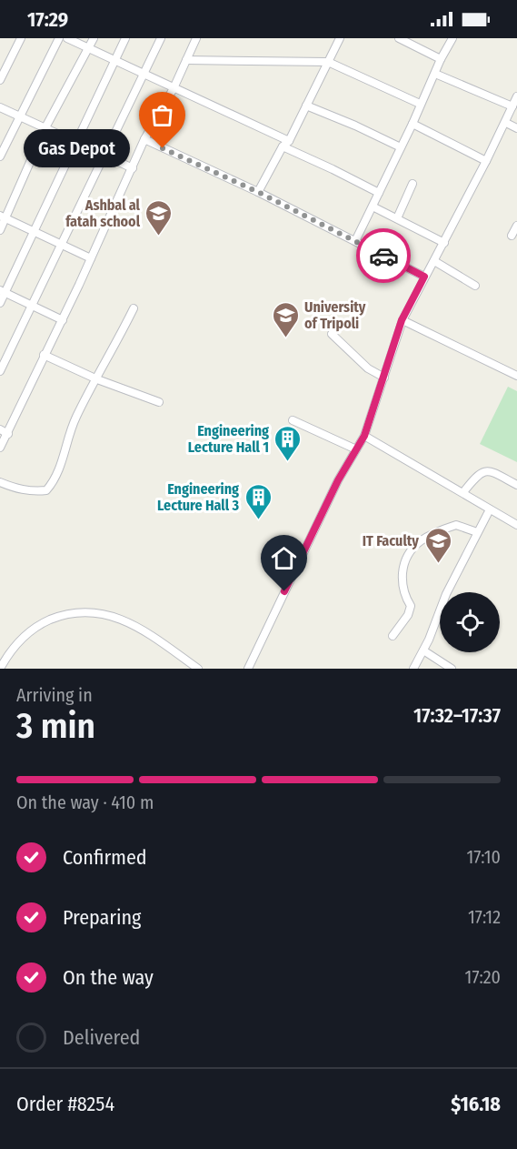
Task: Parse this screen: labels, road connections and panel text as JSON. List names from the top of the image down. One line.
{"places":{"other":["Gas Depot"],"school or university":["Ashbal al fatah school","University of Tripoli","IT Faculty"],"building":["Engineering Lecture Hall 1","Engineering Lecture Hall 3"]},"page":{"status":"17:29","bubble":"Gas Depot","heading":["3 min","Arriving in","17:32–17:37"],"panel":["Order #8254","$16.18"],"bar":"On the way · 410 m","list":[["Confirmed","17:10"],["Preparing","17:12"],["On the way","17:20"],"Delivered"]}}
